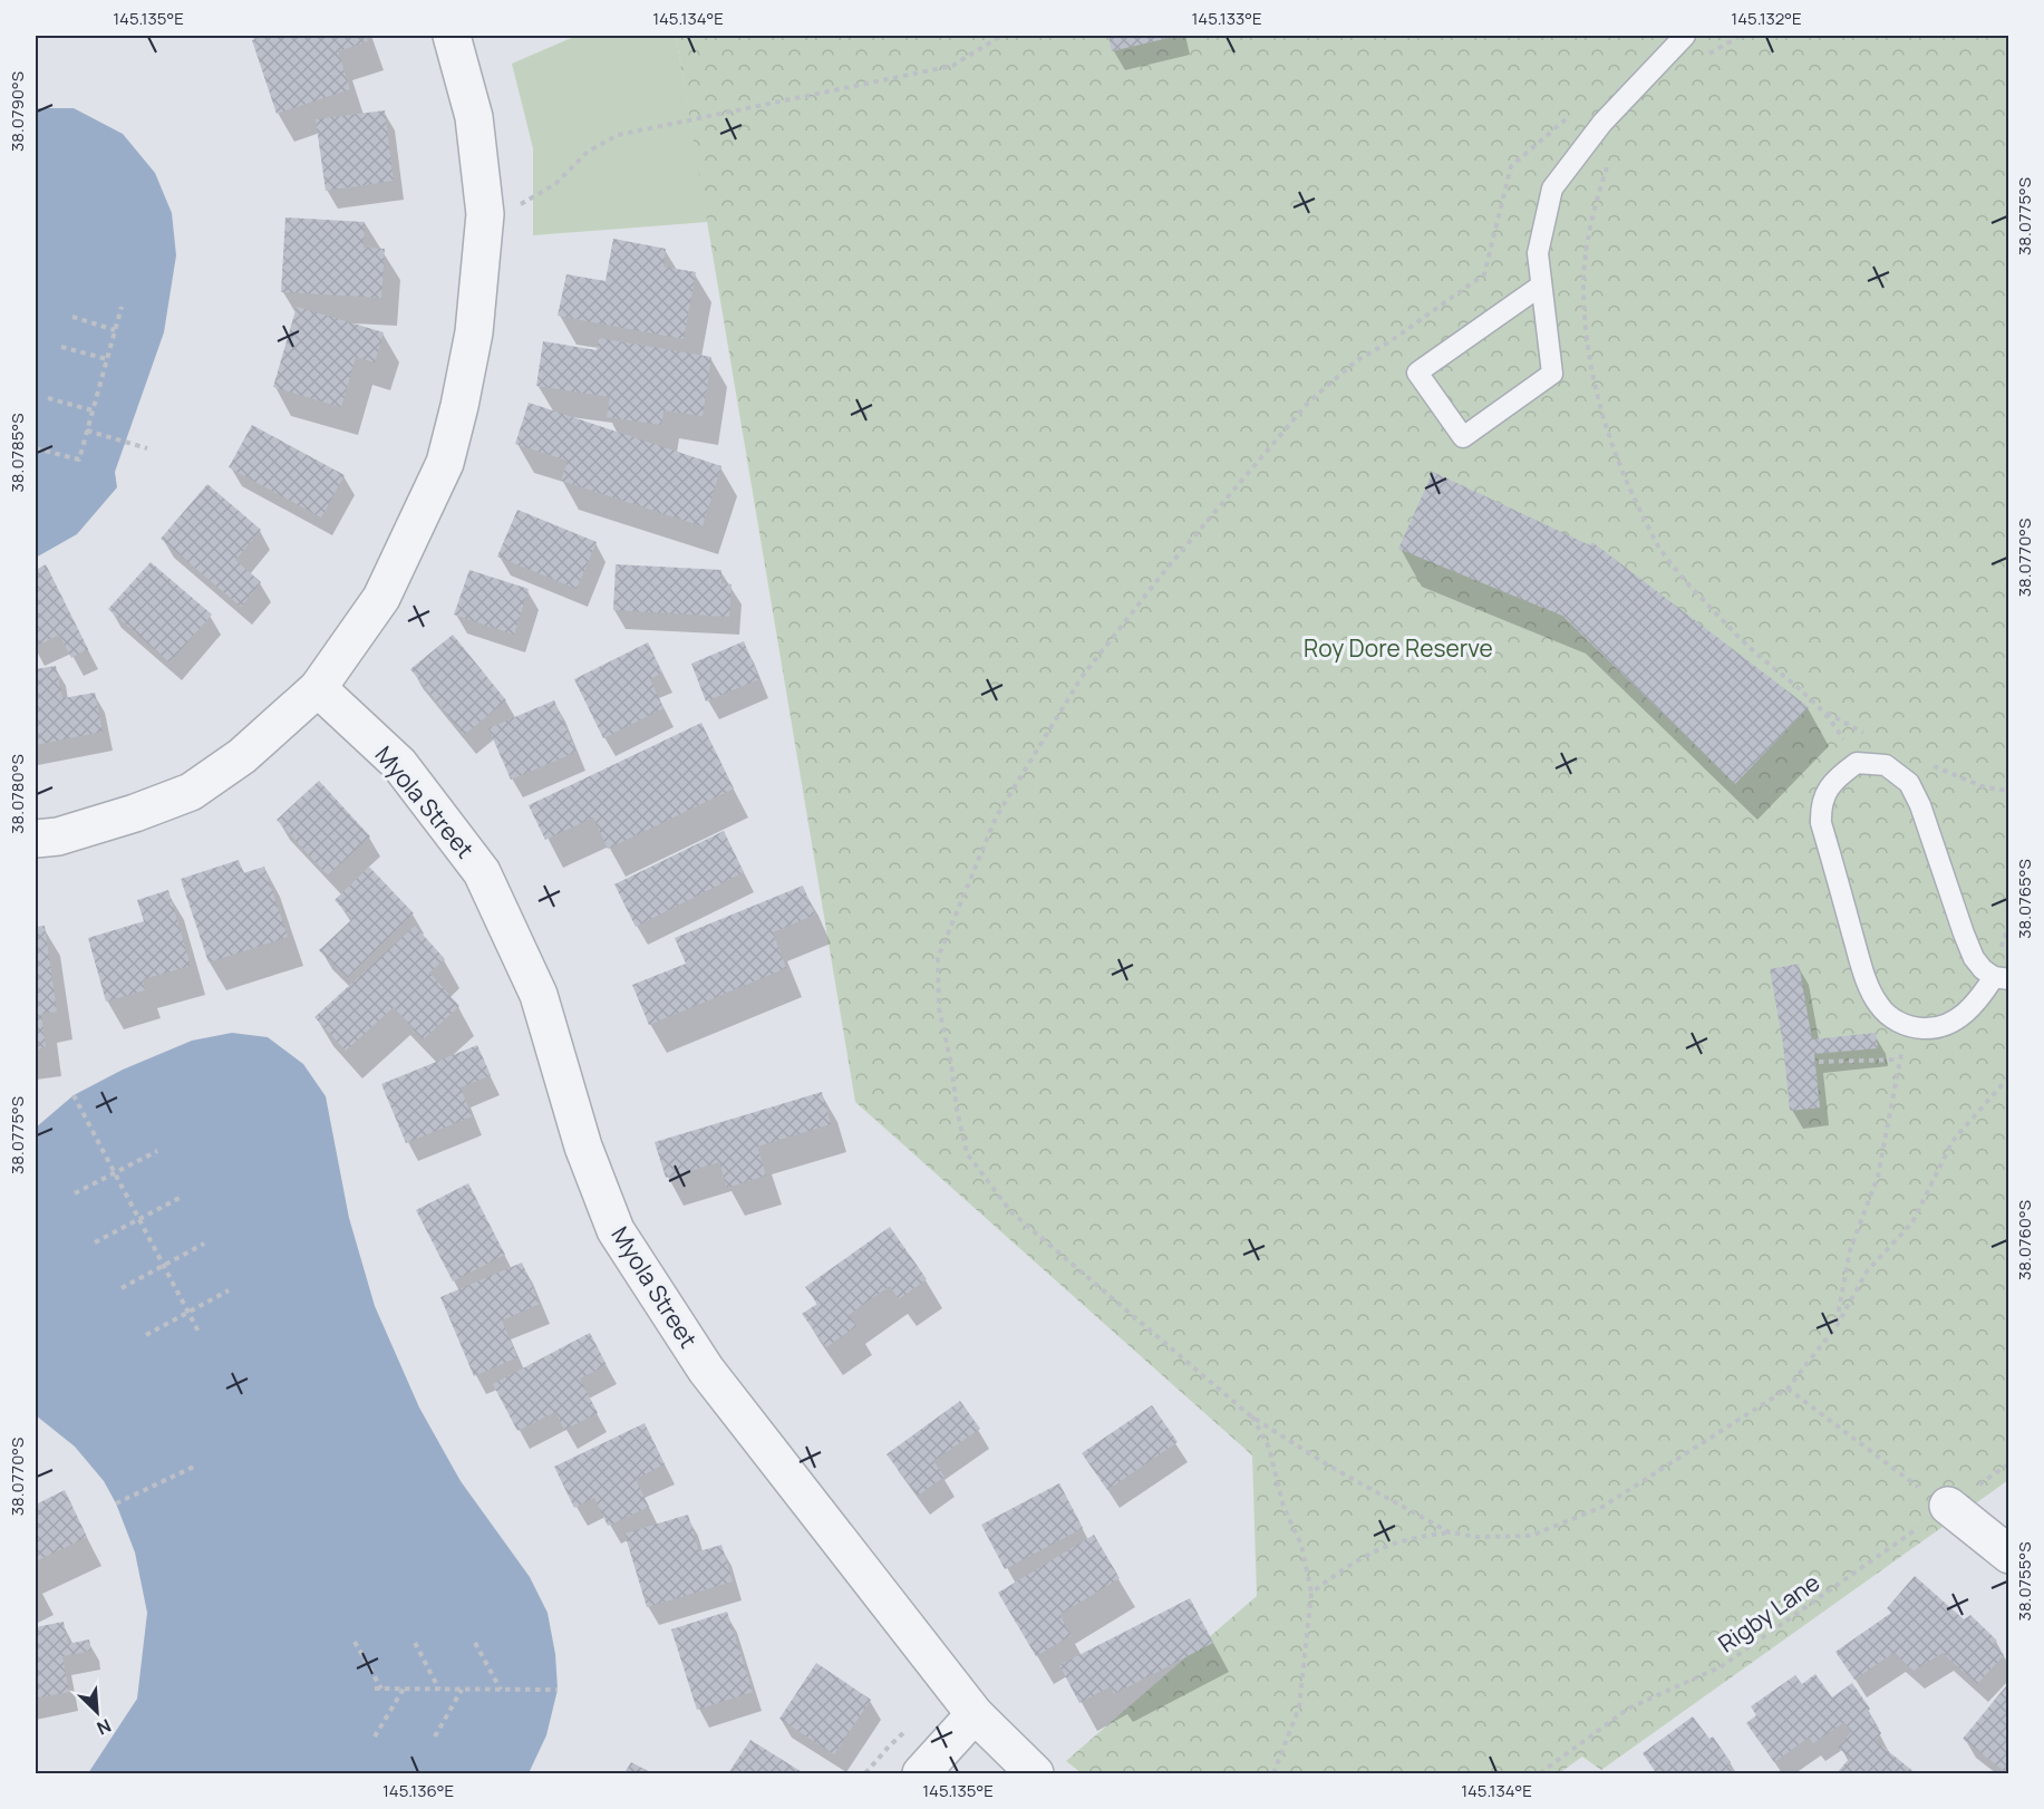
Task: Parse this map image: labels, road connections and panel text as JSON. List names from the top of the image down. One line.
{"streets":{"street":["Myola Street"],"path":["Rigby Lane"]},"parks":["Roy Dore Reserve"],"north":"bottom right","coordinates":["145.135°E","145.134°E","145.133°E","145.132°E","38.0790°S","38.0775°S","38.0785°S","38.0770°S","38.0780°S","38.0765°S","38.0760°S","38.0755°S","145.136°E"]}
